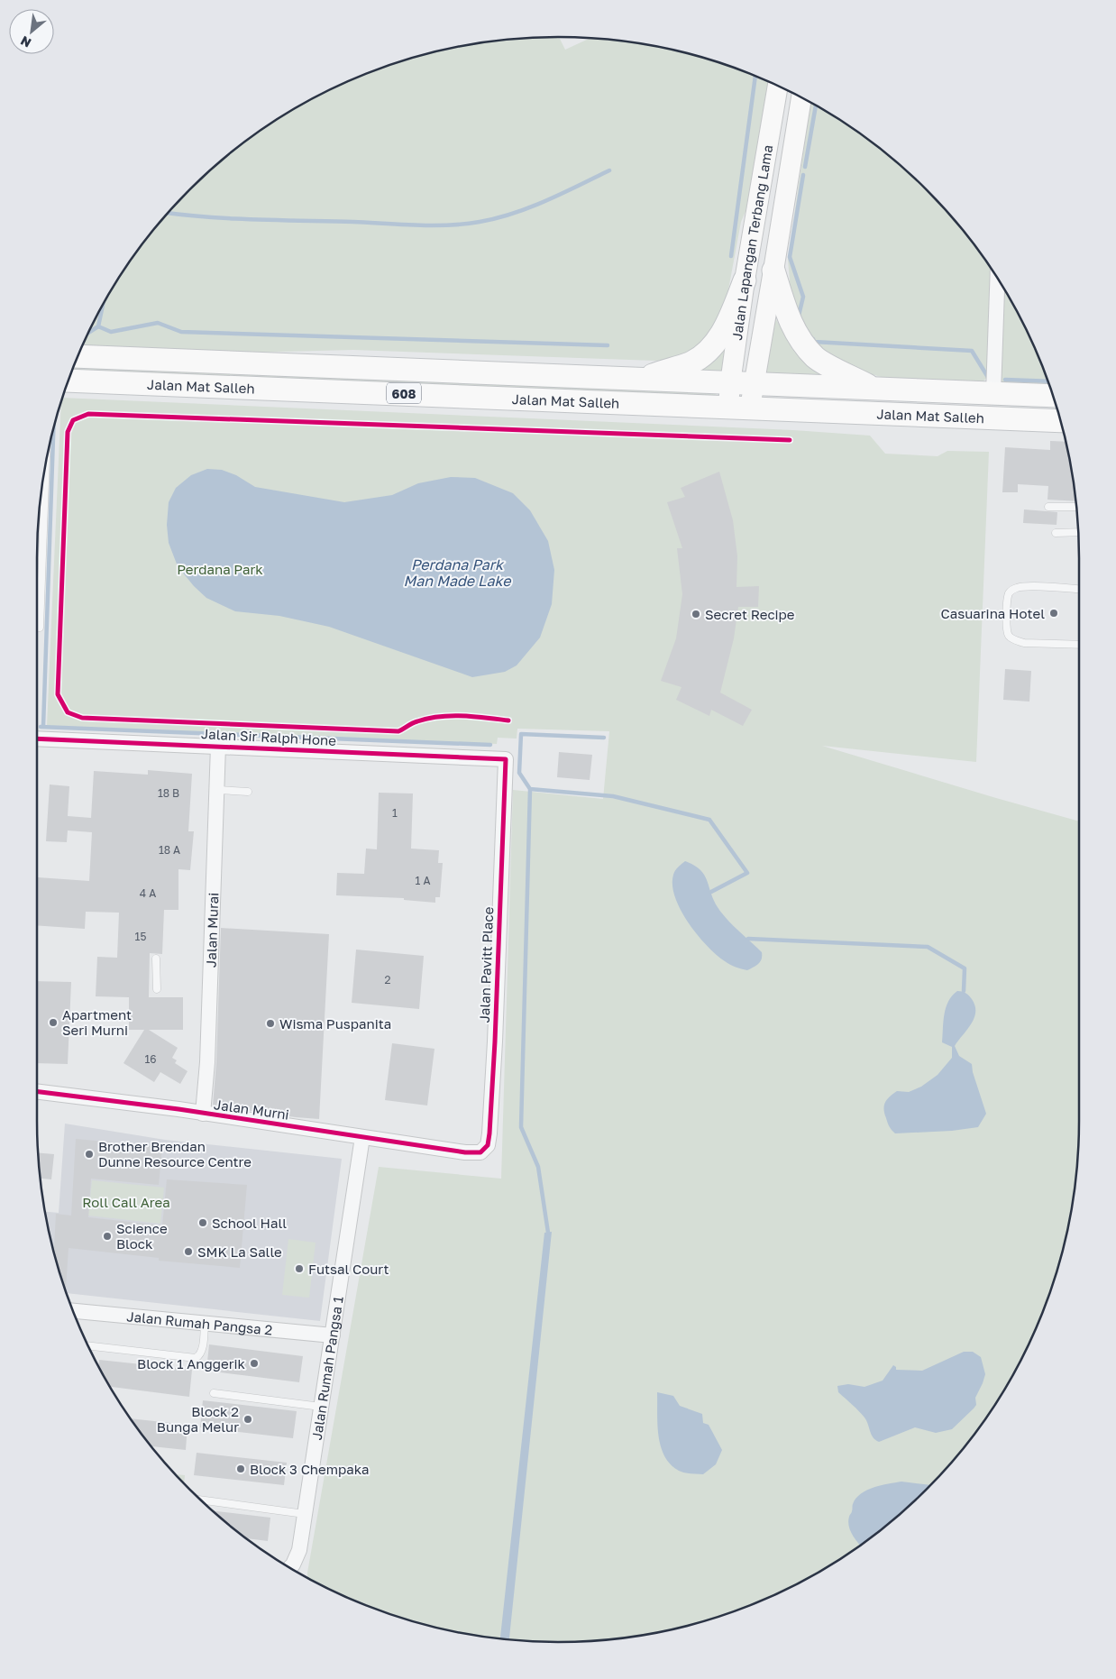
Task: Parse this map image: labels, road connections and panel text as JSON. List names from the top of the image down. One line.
{"streets":{"main road":["Jalan Lapangan Terbang Lama","Jalan Mat Salleh","608"],"street":["Jalan Sir Ralph Hone","Jalan Murai","Jalan Pavitt Place","Jalan Murni","Jalan Rumah Pangsa 2","Jalan Rumah Pangsa 1"]},"crossings":[["Jalan Lapangan Terbang Lama","Jalan Mat Salleh"],["Jalan Sir Ralph Hone","Jalan Murai"],["Jalan Sir Ralph Hone","Jalan Pavitt Place"],["Jalan Murai","Jalan Murni"],["Jalan Pavitt Place","Jalan Murni"],["Jalan Murni","Jalan Rumah Pangsa 1"],["Jalan Rumah Pangsa 2","Jalan Rumah Pangsa 1"]],"water":["Perdana Park Man Made Lake"],"parks":["Perdana Park","Roll Call Area"],"places":["Casuarina Hotel","Secret Recipe","Apartment Seri Murni","Wisma Puspanita","Brother Brendan Dunne Resource Centre","School Hall","Science Block","SMK La Salle","Futsal Court","Block 1 Anggerik","Block 2 Bunga Melur","Block 3 Chempaka"],"house_numbers":["18 B","1","18 A","1 A","4 A","15","2","16"],"north":"bottom left"}
